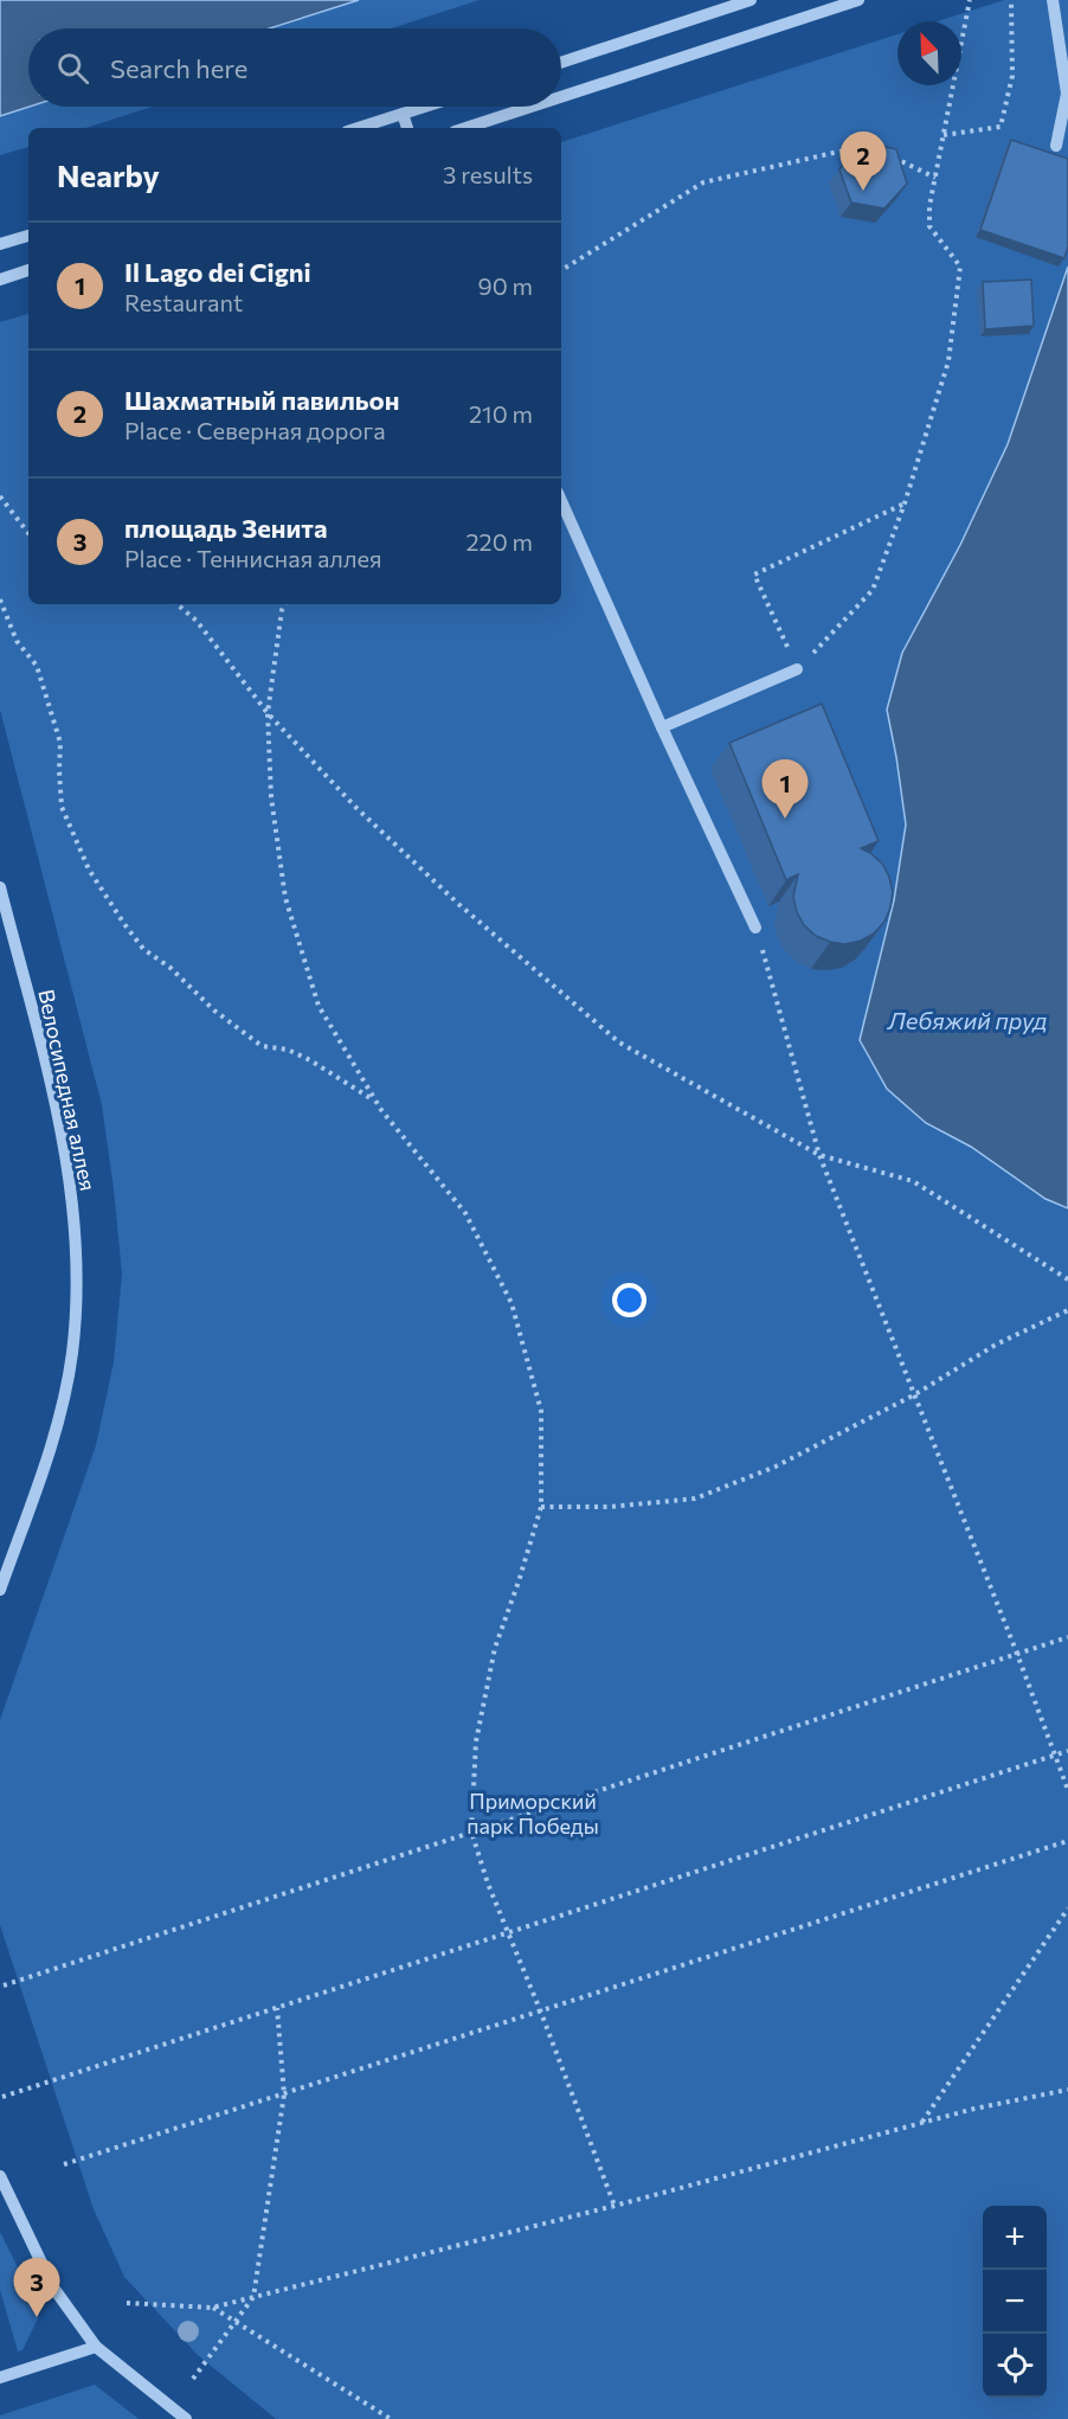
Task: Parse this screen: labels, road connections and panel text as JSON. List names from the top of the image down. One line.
{"streets":{"street":["Велосипедная аллея"]},"water":["Лебяжий пруд"],"parks":["Приморский парк Победы"],"north":"top left","page":{"search":"Search here","heading":["Nearby","3 results"],"pins":["2","1","3"],"list":[{"mark":"1","name":"Il Lago dei Cigni","note":"Restaurant","value":"90 m"},{"mark":"2","name":"Шахматный павильон","note":"Place · Северная дорога","value":"210 m"},{"mark":"3","name":"площадь Зенита","note":"Place · Теннисная аллея","value":"220 m"}],"map_buttons":["+","−"]}}
